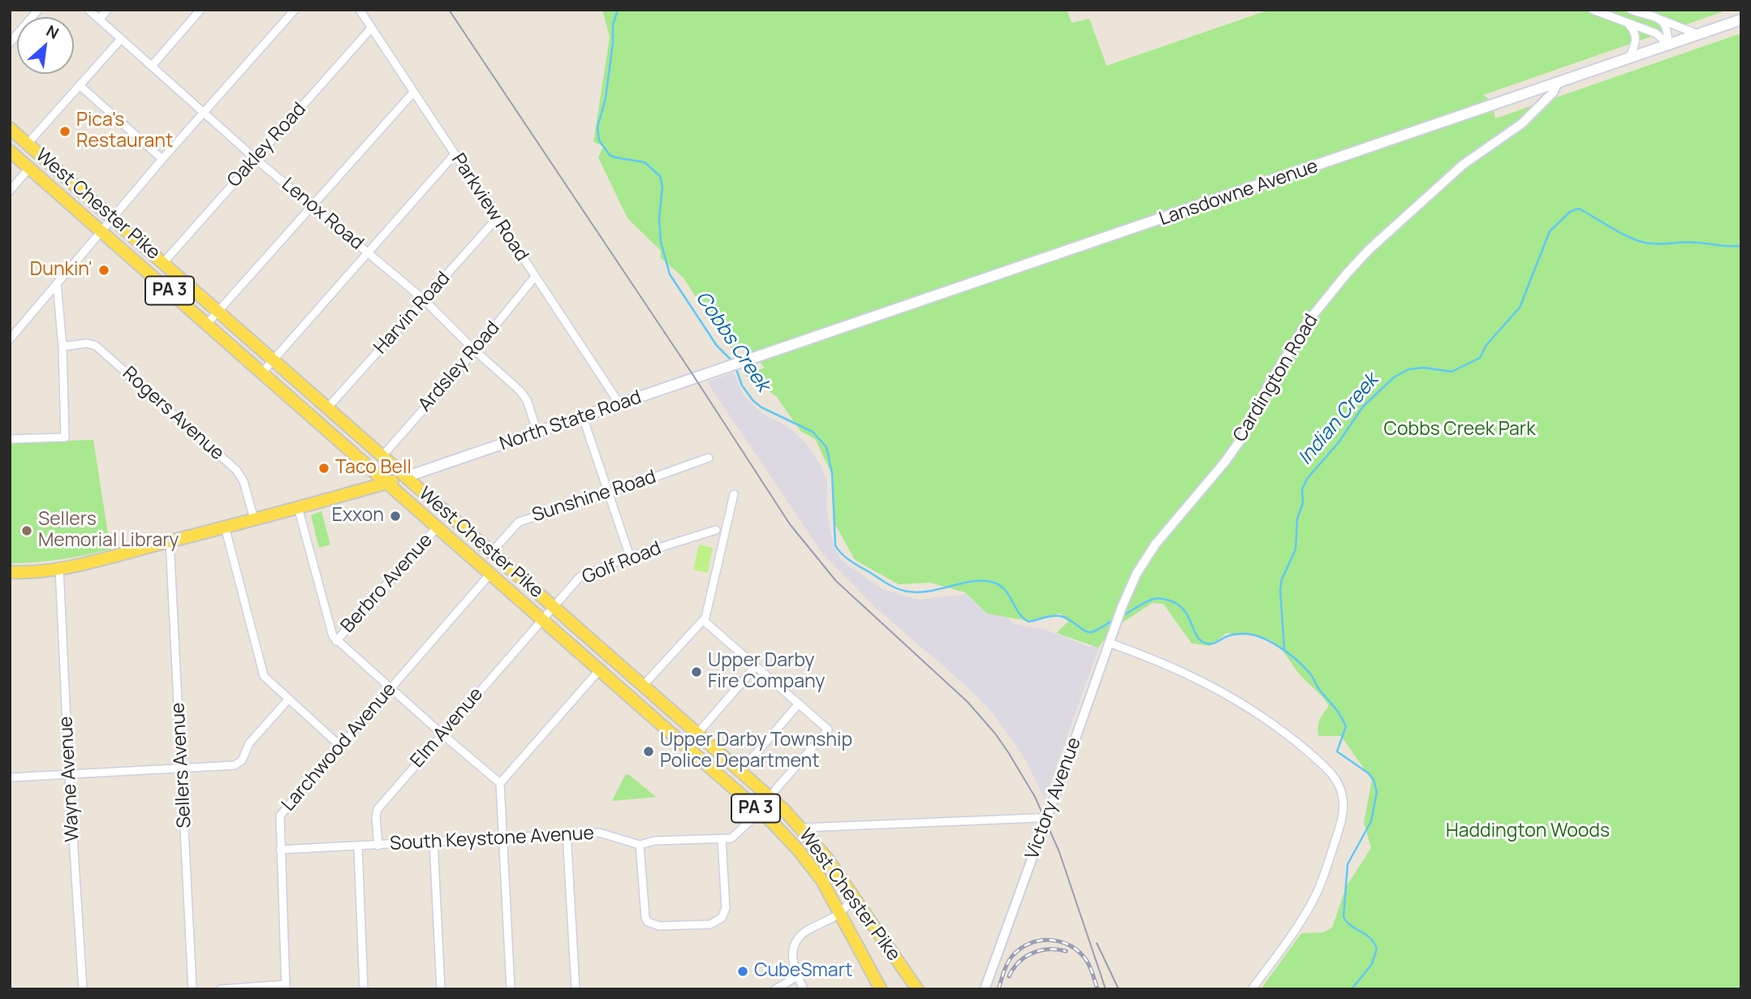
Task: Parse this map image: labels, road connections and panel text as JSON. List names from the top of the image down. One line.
{"streets":{"main road":["Lansdowne Avenue","West Chester Pike","PA 3","North State Road"],"street":["Oakley Road","Parkview Road","Lenox Road","Harvin Road","Ardsley Road","Cardington Road","Rogers Avenue","Sunshine Road","Golf Road","Berbro Avenue","Elm Avenue","Larchwood Avenue","Sellers Avenue","Wayne Avenue","Victory Avenue","South Keystone Avenue"]},"crossings":[["Oakley Road","West Chester Pike"],["Oakley Road","Parkview Road"],["Oakley Road","Lenox Road"],["Lansdowne Avenue","Cardington Road"],["Lansdowne Avenue","North State Road"],["West Chester Pike","Harvin Road"],["West Chester Pike","Ardsley Road"],["West Chester Pike","North State Road"],["West Chester Pike","Sunshine Road"],["West Chester Pike","Golf Road"],["West Chester Pike","Berbro Avenue"],["West Chester Pike","Elm Avenue"],["West Chester Pike","Larchwood Avenue"],["West Chester Pike","South Keystone Avenue"],["Parkview Road","Harvin Road"],["Parkview Road","Ardsley Road"],["Parkview Road","North State Road"],["Lenox Road","Harvin Road"],["Lenox Road","Ardsley Road"],["Lenox Road","North State Road"],["Cardington Road","Victory Avenue"],["Golf Road","Elm Avenue"],["Elm Avenue","South Keystone Avenue"],["Larchwood Avenue","South Keystone Avenue"]],"water":["Cobbs Creek","Indian Creek"],"parks":["Cobbs Creek Park","Haddington Woods"],"places":["Pica's Restaurant","Dunkin'","Taco Bell","Exxon","Sellers Memorial Library","Upper Darby Fire Company","Upper Darby Township Police Department","CubeSmart"],"north":"top right"}
